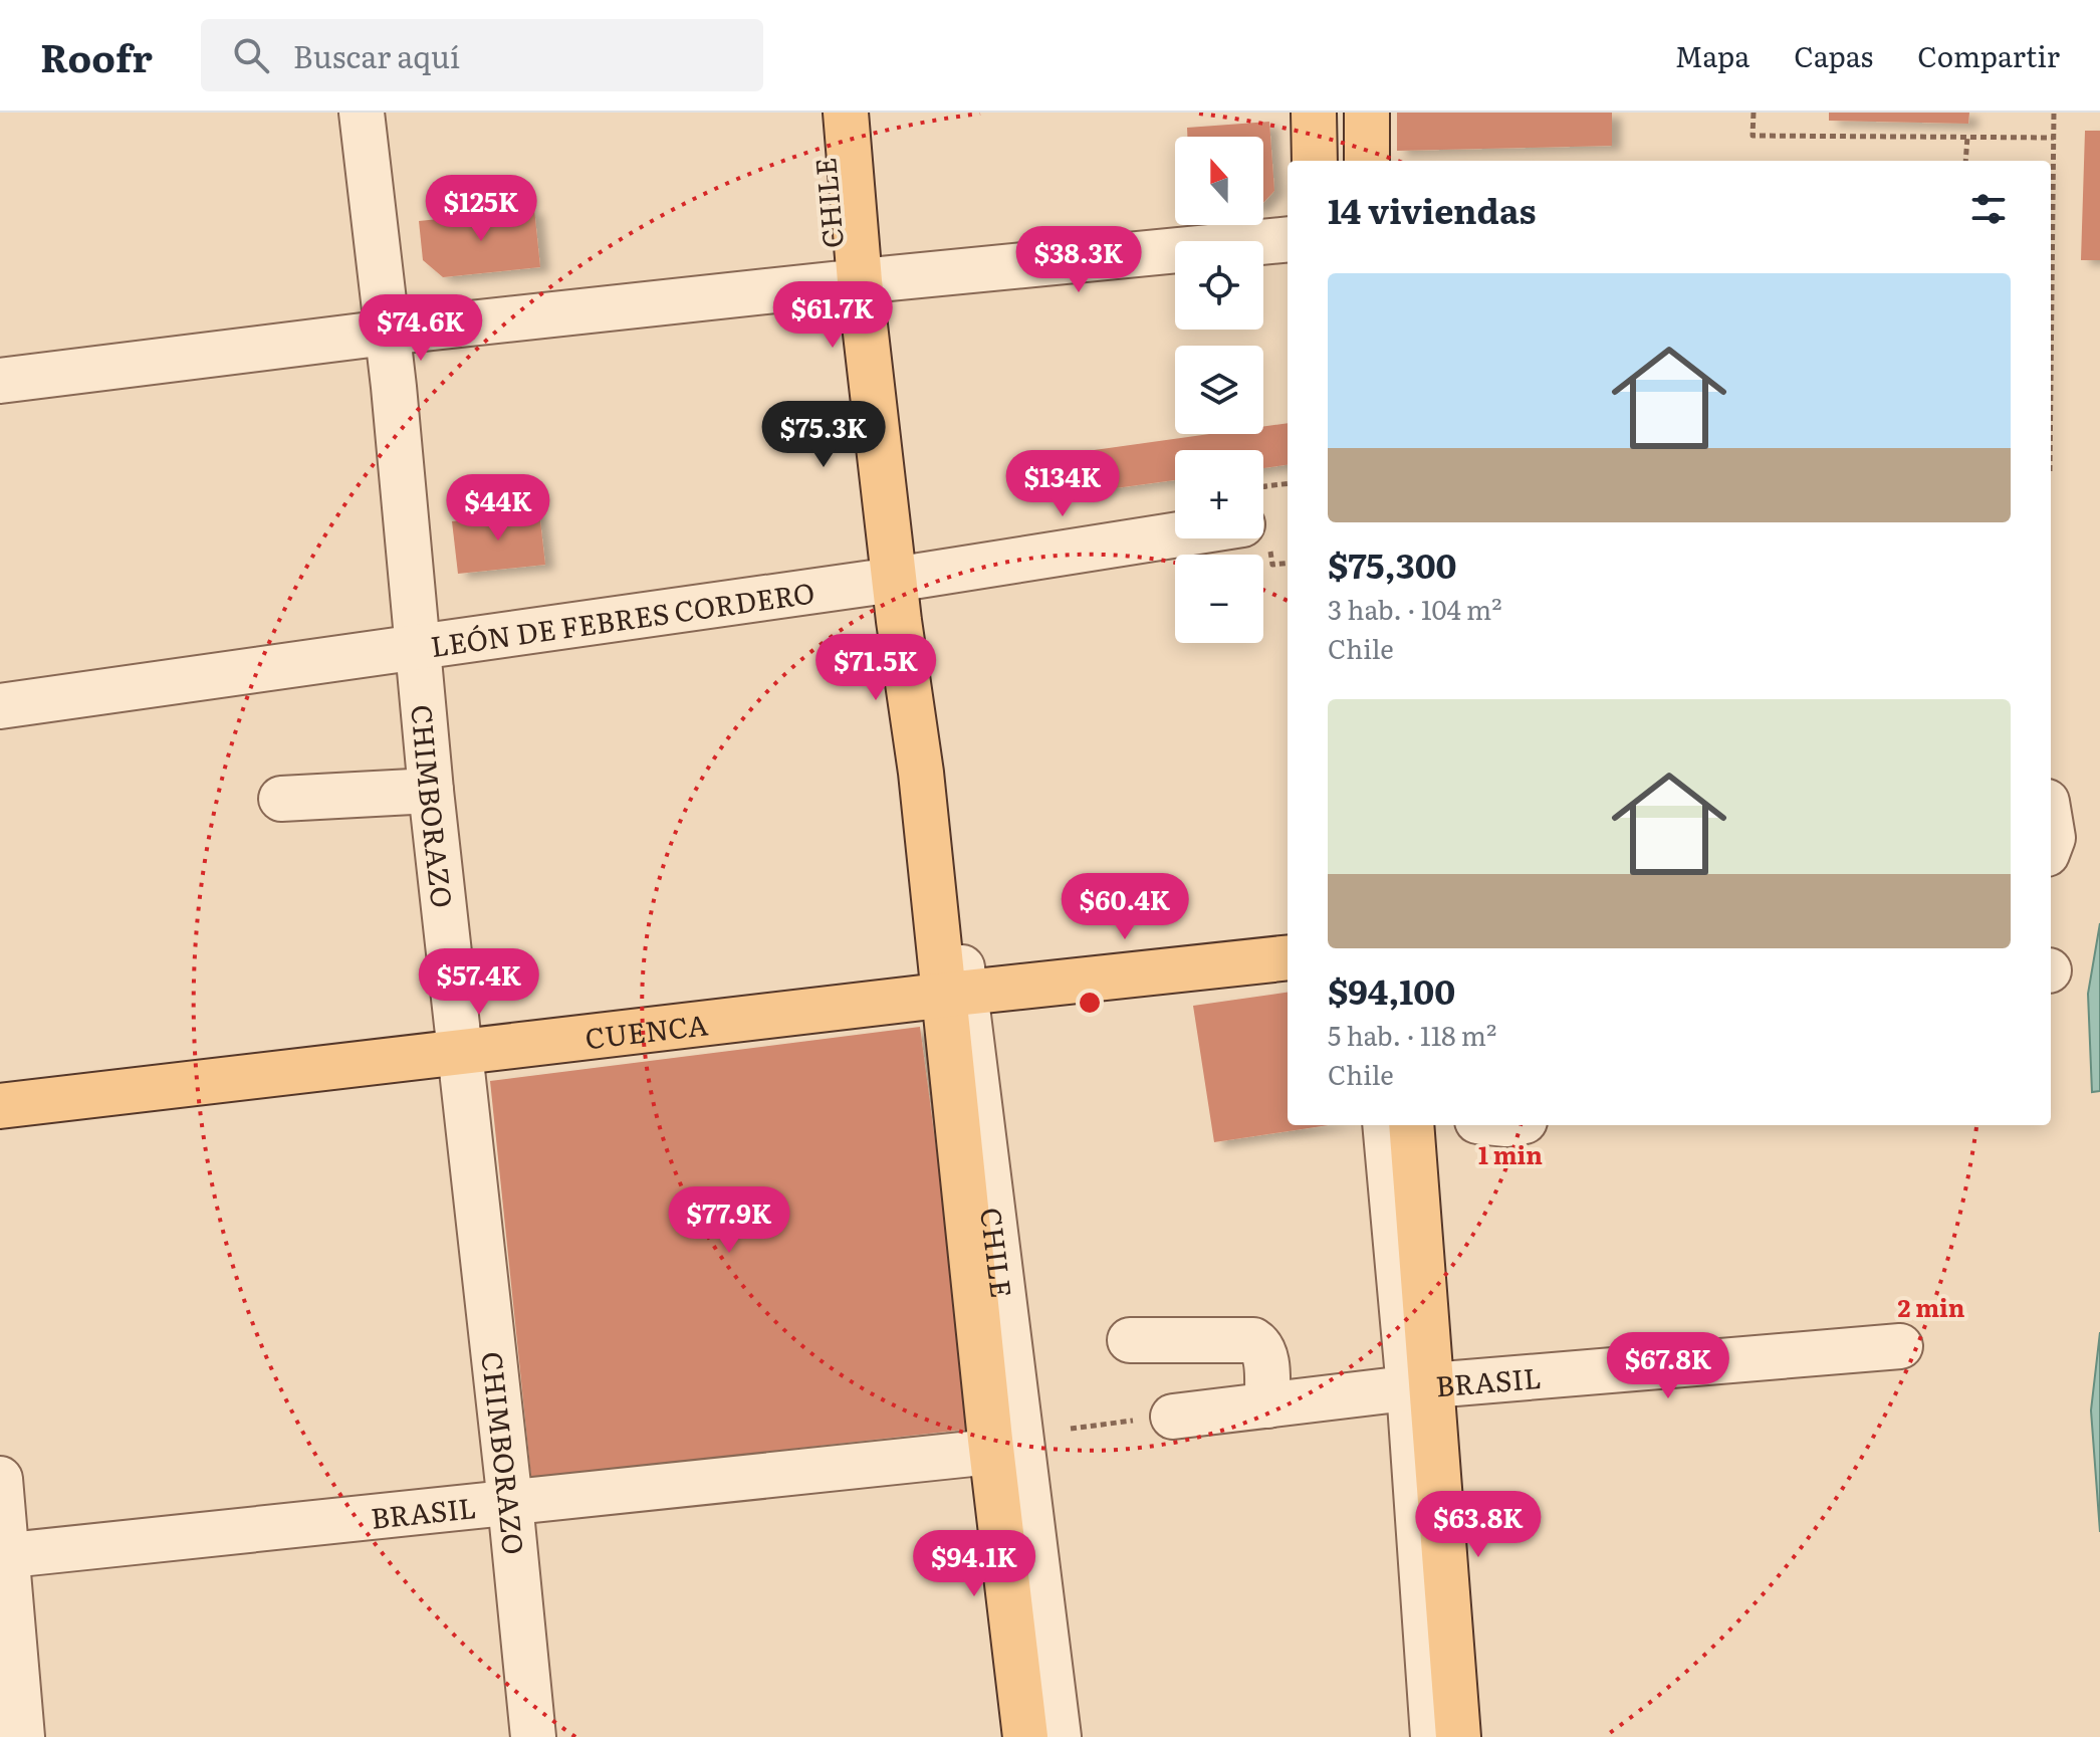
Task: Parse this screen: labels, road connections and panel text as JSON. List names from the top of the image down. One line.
{"streets":{"main road":["CHILE","CUENCA"],"street":["LEÓN DE FEBRES CORDERO","CHIMBORAZO","BRASIL"]},"crossings":[["CHILE","LEÓN DE FEBRES CORDERO"],["CHILE","CUENCA"],["CHILE","BRASIL"],["LEÓN DE FEBRES CORDERO","CHIMBORAZO"],["CHIMBORAZO","CUENCA"],["CHIMBORAZO","BRASIL"]],"north":"top","page":{"header":"Roofr","search":"Buscar aquí","nav":["Mapa","Capas","Compartir"],"map_buttons":["+","−"],"heading":"14 viviendas","price":["$125K","$38.3K","$61.7K","$74.6K","$75.3K","$134K","$44K","$71.5K","$60.4K","$57.4K","$77.9K","$67.8K","$63.8K","$94.1K"],"list":[{"name":"$75,300","note":"3 hab. · 104 m² · Chile"},{"name":"$94,100","note":"5 hab. · 118 m² · Chile"}]},"rings":["1 min","2 min"]}
